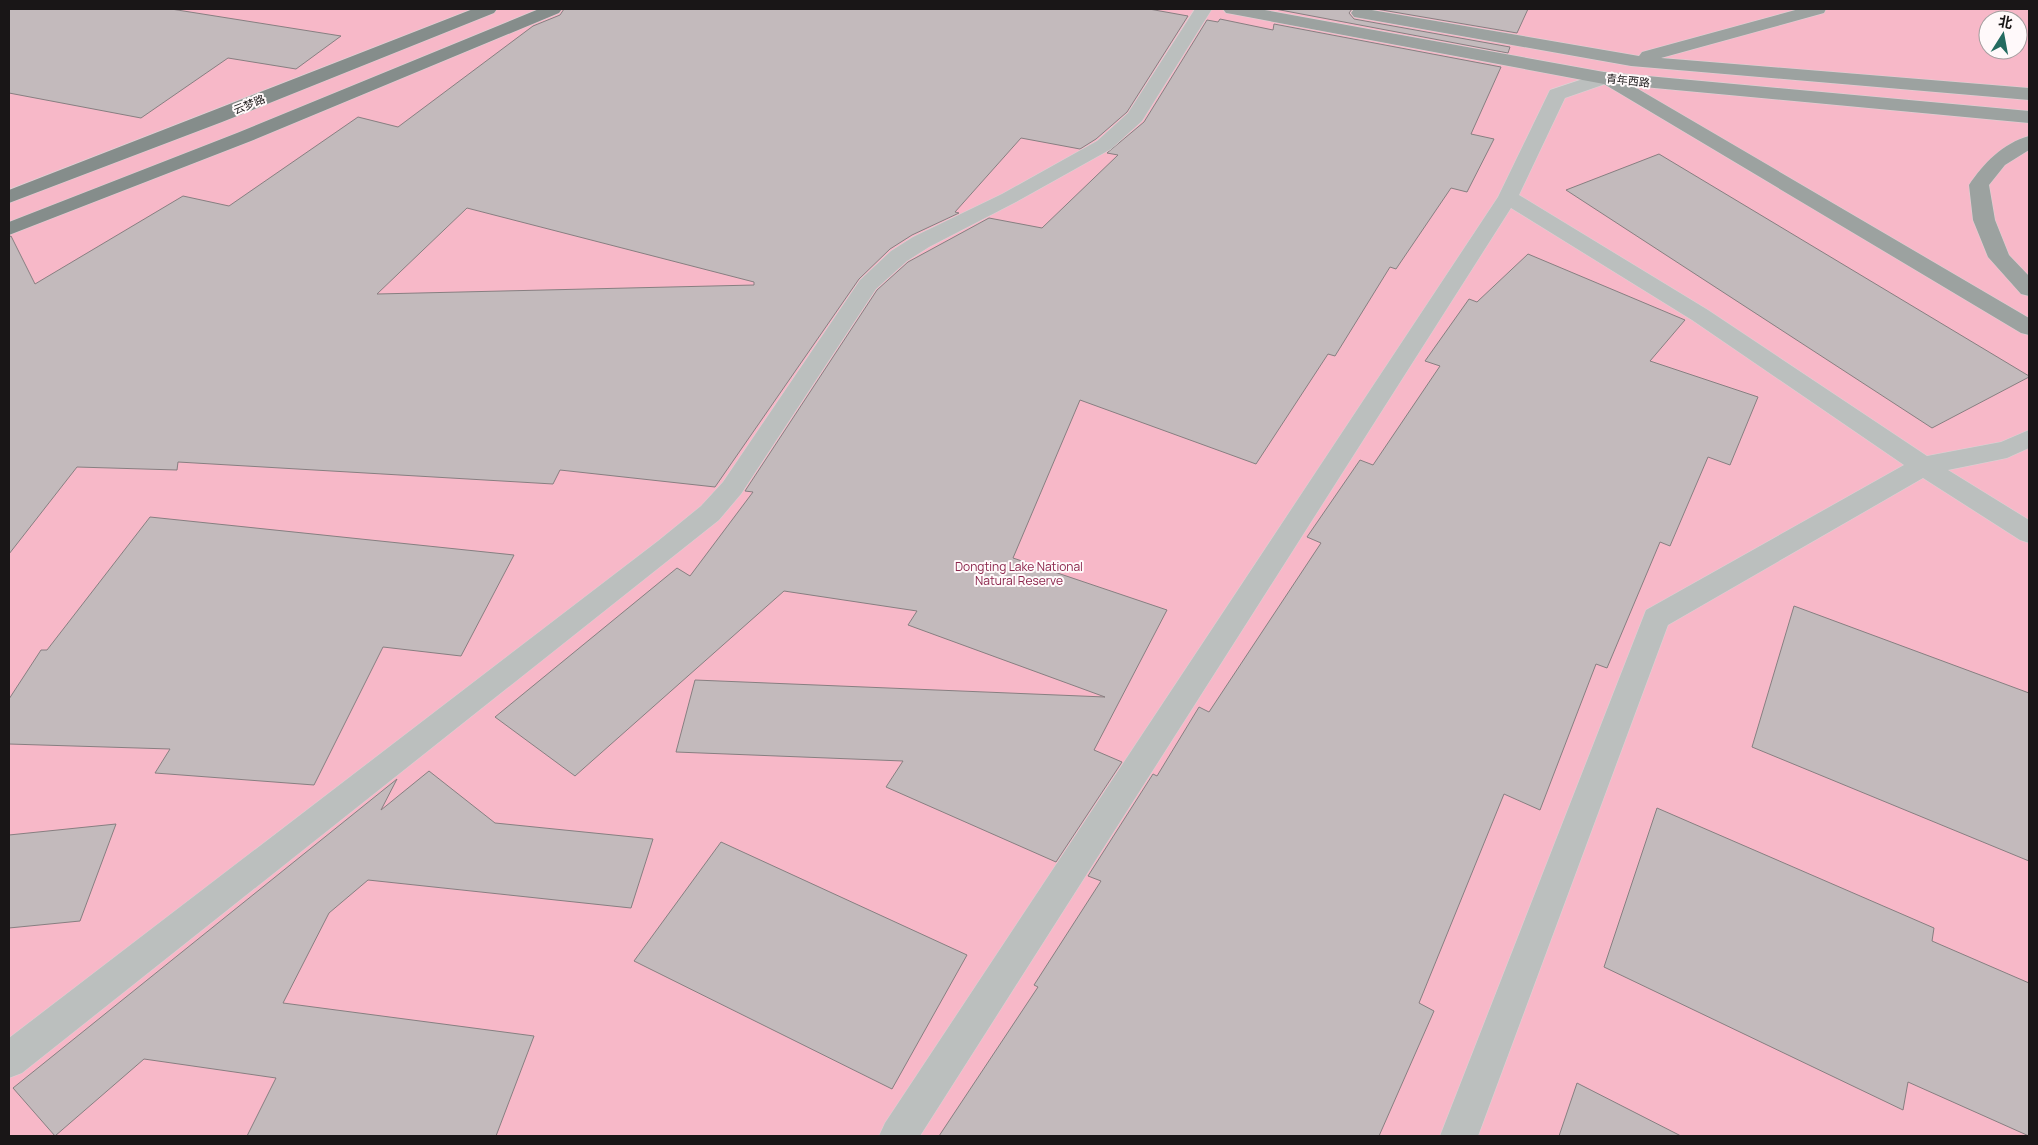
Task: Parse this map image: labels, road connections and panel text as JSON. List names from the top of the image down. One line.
{"streets":{"main road":["青年西路","云梦路"]},"parks":["Dongting Lake National Natural Reserve"],"north":"top"}
